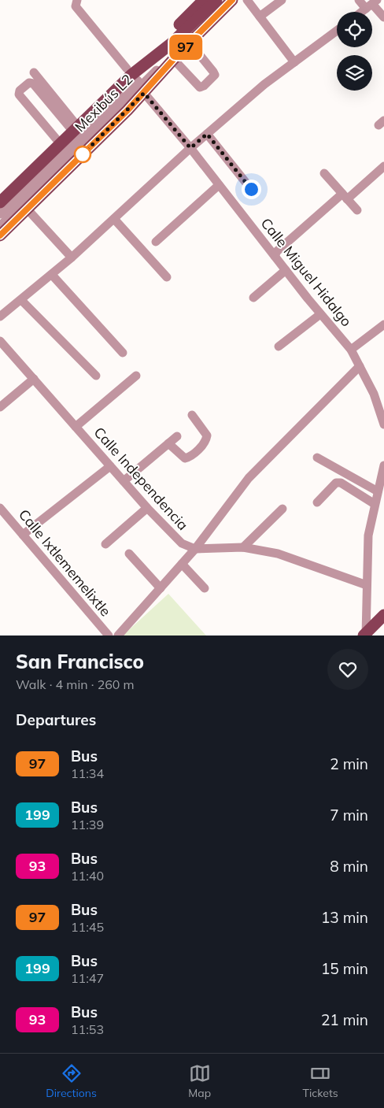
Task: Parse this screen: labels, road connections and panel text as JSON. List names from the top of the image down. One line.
{"streets":{"street":["Mexibús L2","Calle Miguel Hidalgo","Calle Independencia","Calle Ixtlememelixtle"]},"lines":["bus line 97"],"page":{"on_map":"97","heading":[["San Francisco","Walk · 4 min · 260 m"],"Departures"],"list":[{"mark":"97","name":"Bus","note":"11:34","value":"2 min"},{"mark":"199","name":"Bus","note":"11:39","value":"7 min"},{"mark":"93","name":"Bus","note":"11:40","value":"8 min"},{"mark":"97","name":"Bus","note":"11:45","value":"13 min"},{"mark":"199","name":"Bus","note":"11:47","value":"15 min"},{"mark":"93","name":"Bus","note":"11:53","value":"21 min"}],"tabs":["Directions","Map","Tickets"]}}
